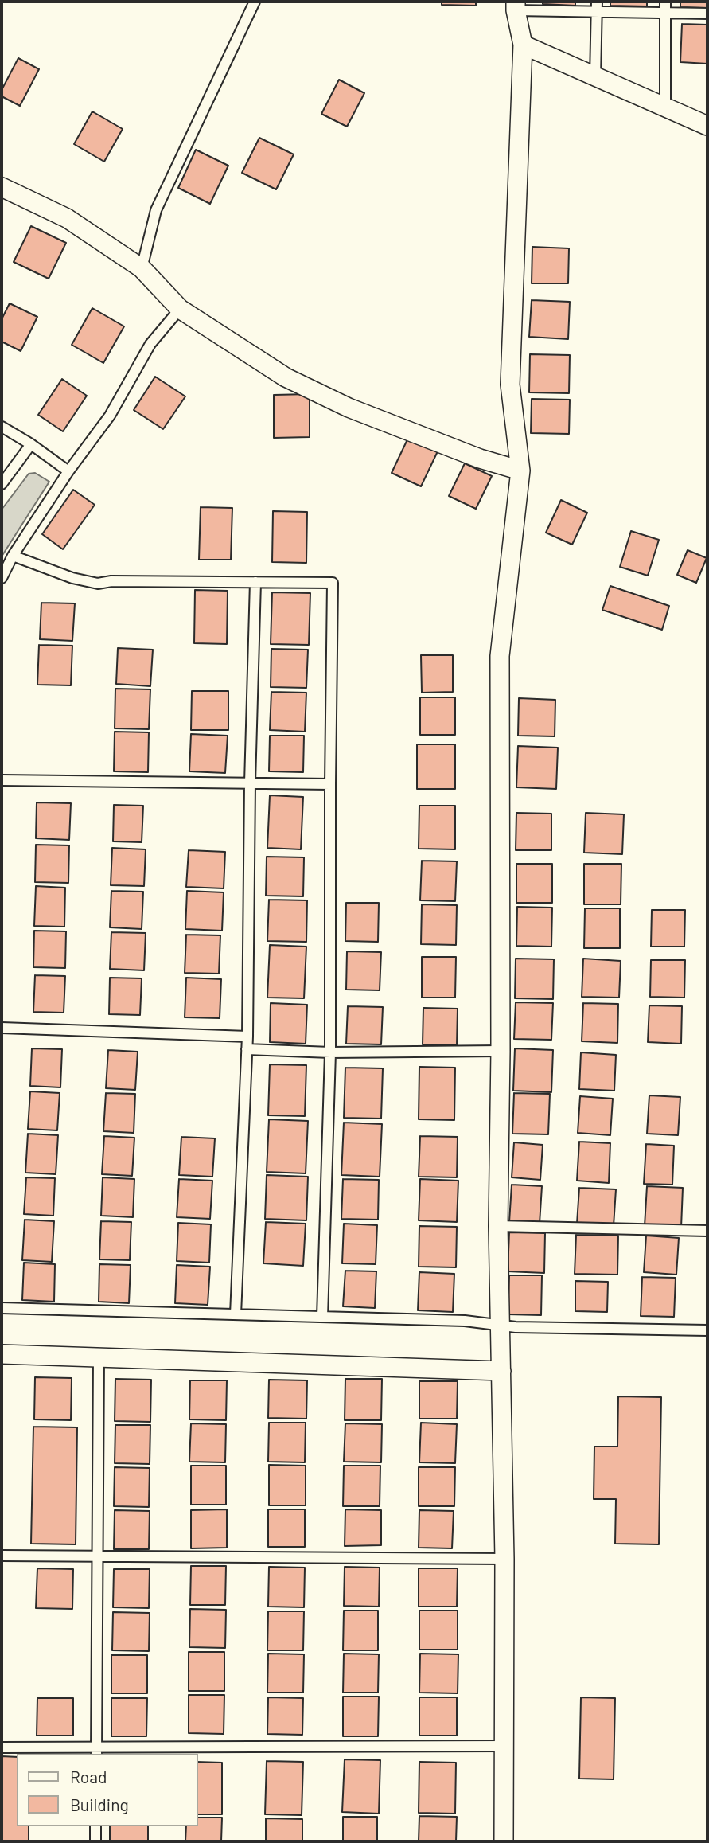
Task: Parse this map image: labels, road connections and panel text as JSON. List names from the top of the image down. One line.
{"legend":["Road","Building"]}
